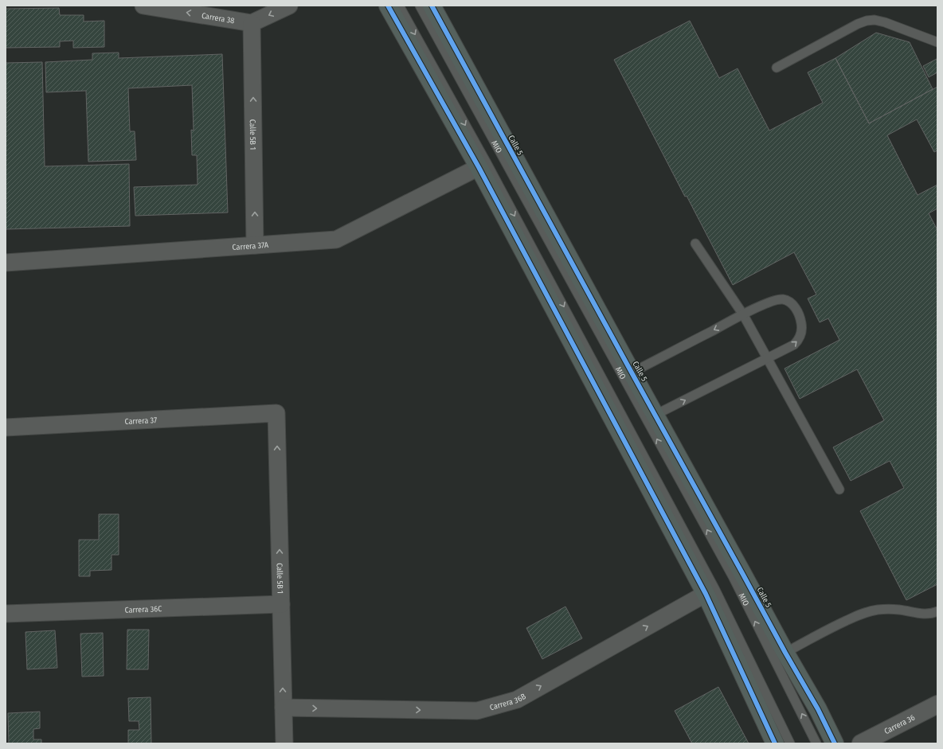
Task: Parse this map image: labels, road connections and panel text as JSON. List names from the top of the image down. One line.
{"streets":{"main road":["Calle 5"],"street":["Carrera 38","Calle 5B 1","Carrera 37A","Carrera 37","Carrera 36C","Carrera 36B","Carrera 36"],"lane":["MIO"]},"crossings":[["Carrera 38","Calle 5B 1"],["Calle 5B 1","Carrera 37A"],["Calle 5B 1","Carrera 37"],["Calle 5B 1","Carrera 36C"],["Calle 5B 1","Carrera 36B"]],"one_way":["Carrera 38","Calle 5B 1","Carrera 36B"]}
